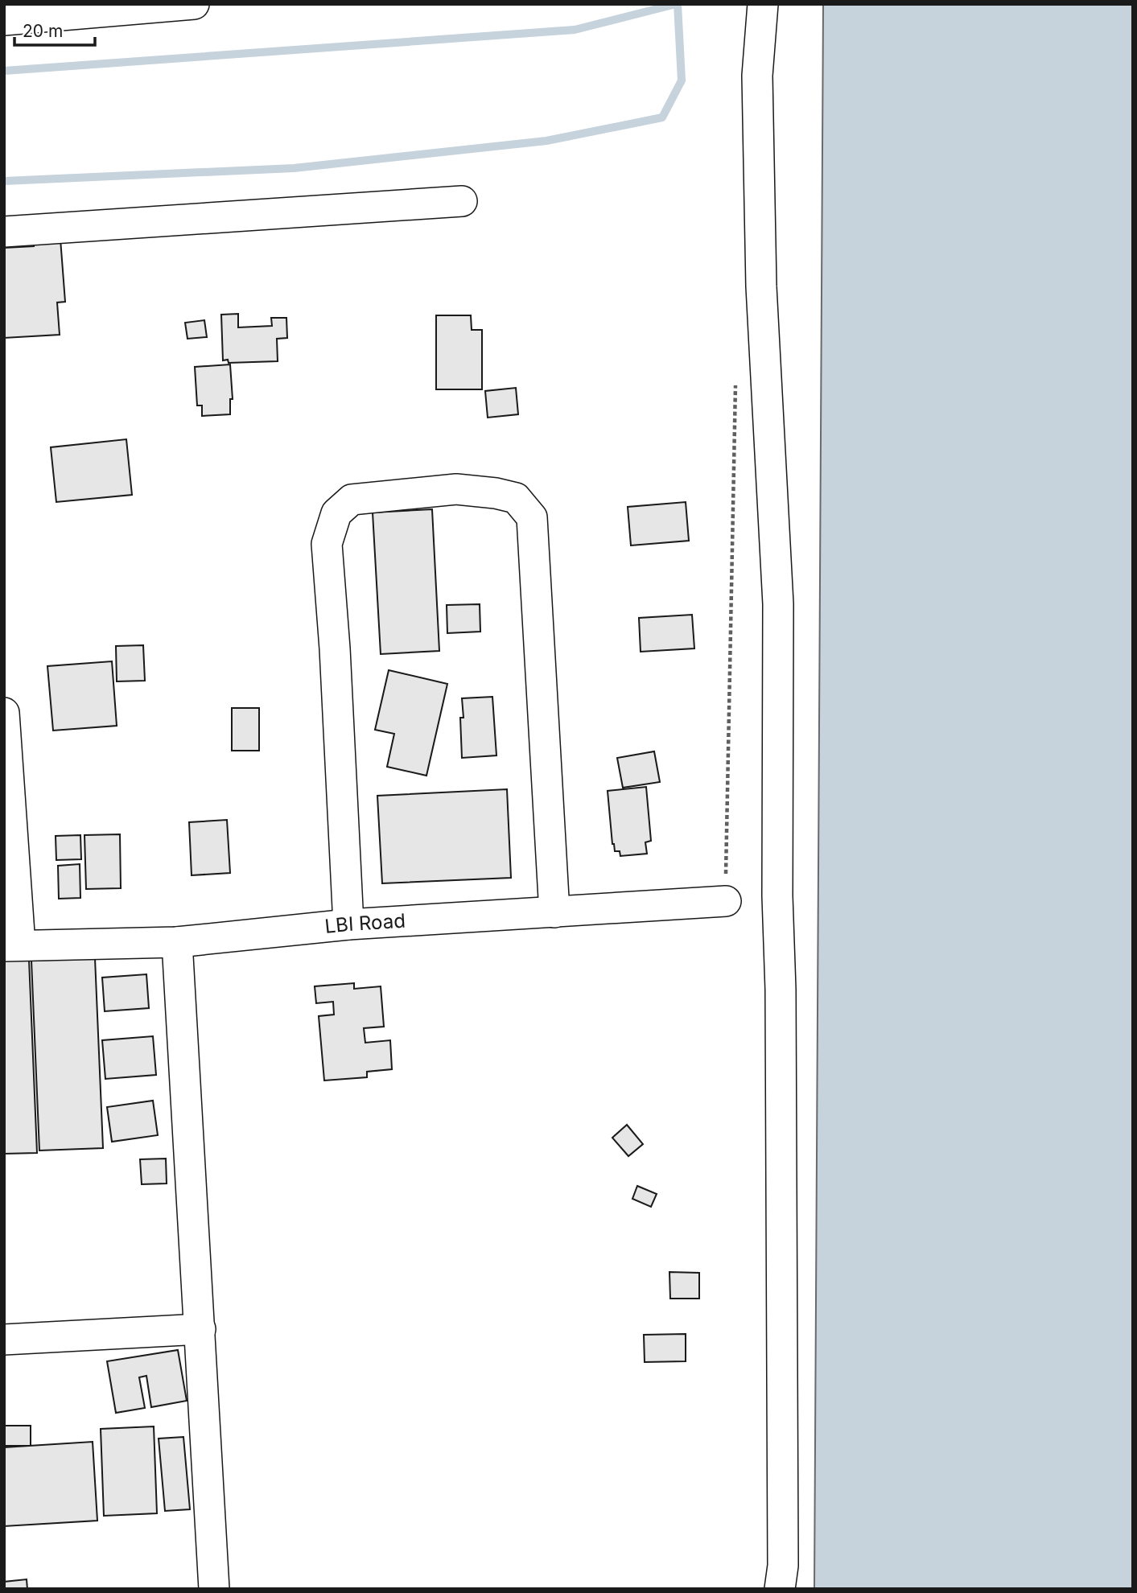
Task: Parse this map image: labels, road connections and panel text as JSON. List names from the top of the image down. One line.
{"streets":{"street":["LBI Road"]},"scale_bar":"20 m"}
